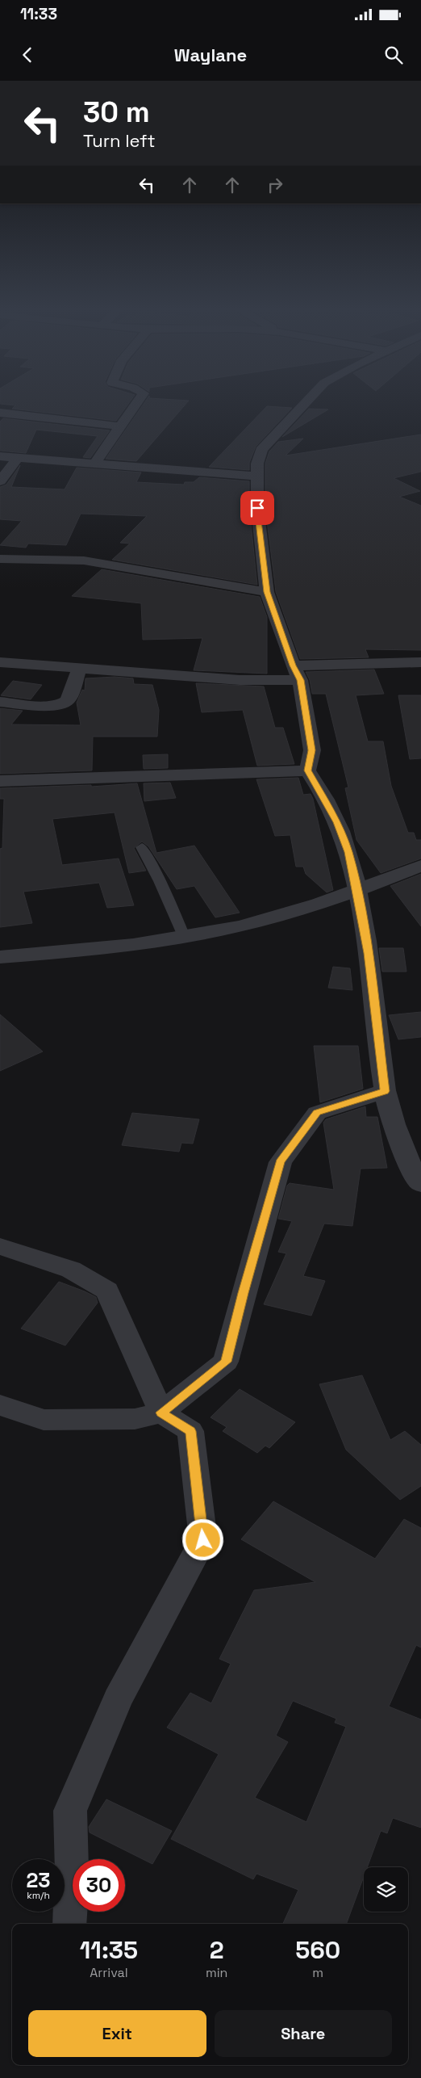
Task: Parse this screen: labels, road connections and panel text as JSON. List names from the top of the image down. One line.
{"page":{"status":"11:33","header":"Waylane","turn":["30 m","Turn left"],"speed":"23 km/h","limit":"30","eta":["11:35","Arrival","2","min","560","m"],"buttons":["Exit","Share"]}}
